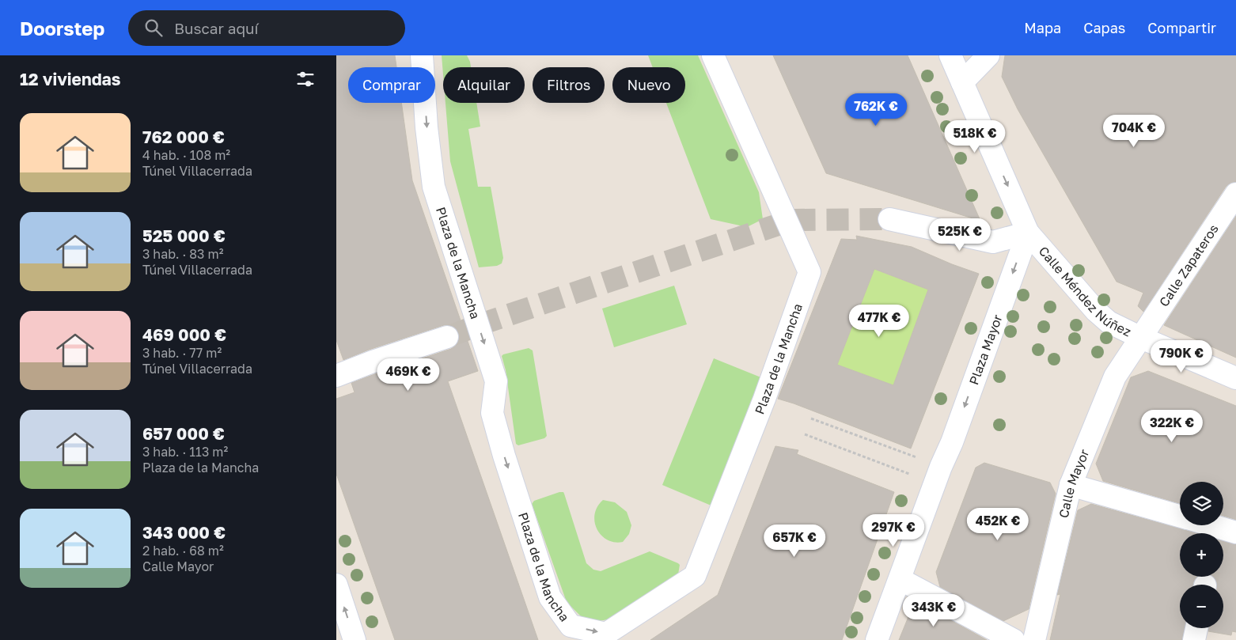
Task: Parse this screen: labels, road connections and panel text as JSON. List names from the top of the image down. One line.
{"streets":{"street":["Plaza de la Mancha","Calle Zapateros","Calle Méndez Núñez","Plaza Mayor","Calle Mayor"]},"crossings":[["Calle Zapateros","Calle Méndez Núñez"],["Calle Zapateros","Calle Mayor"],["Calle Méndez Núñez","Plaza Mayor"],["Calle Méndez Núñez","Calle Mayor"]],"one_way":["Calle Méndez Núñez","Plaza Mayor"],"page":{"header":"Doorstep","search":"Buscar aquí","nav":["Mapa","Capas","Compartir"],"heading":"12 viviendas","chip":["Comprar","Alquilar","Filtros","Nuevo"],"price":["762K €","704K €","518K €","525K €","477K €","790K €","469K €","322K €","452K €","297K €","657K €","343K €"],"list":[{"name":"762 000 €","note":"4 hab. · 108 m² · Túnel Villacerrada"},{"name":"525 000 €","note":"3 hab. · 83 m² · Túnel Villacerrada"},{"name":"469 000 €","note":"3 hab. · 77 m² · Túnel Villacerrada"},{"name":"657 000 €","note":"3 hab. · 113 m² · Plaza de la Mancha"},{"name":"343 000 €","note":"2 hab. · 68 m² · Calle Mayor"}],"map_buttons":["+","−"]}}
